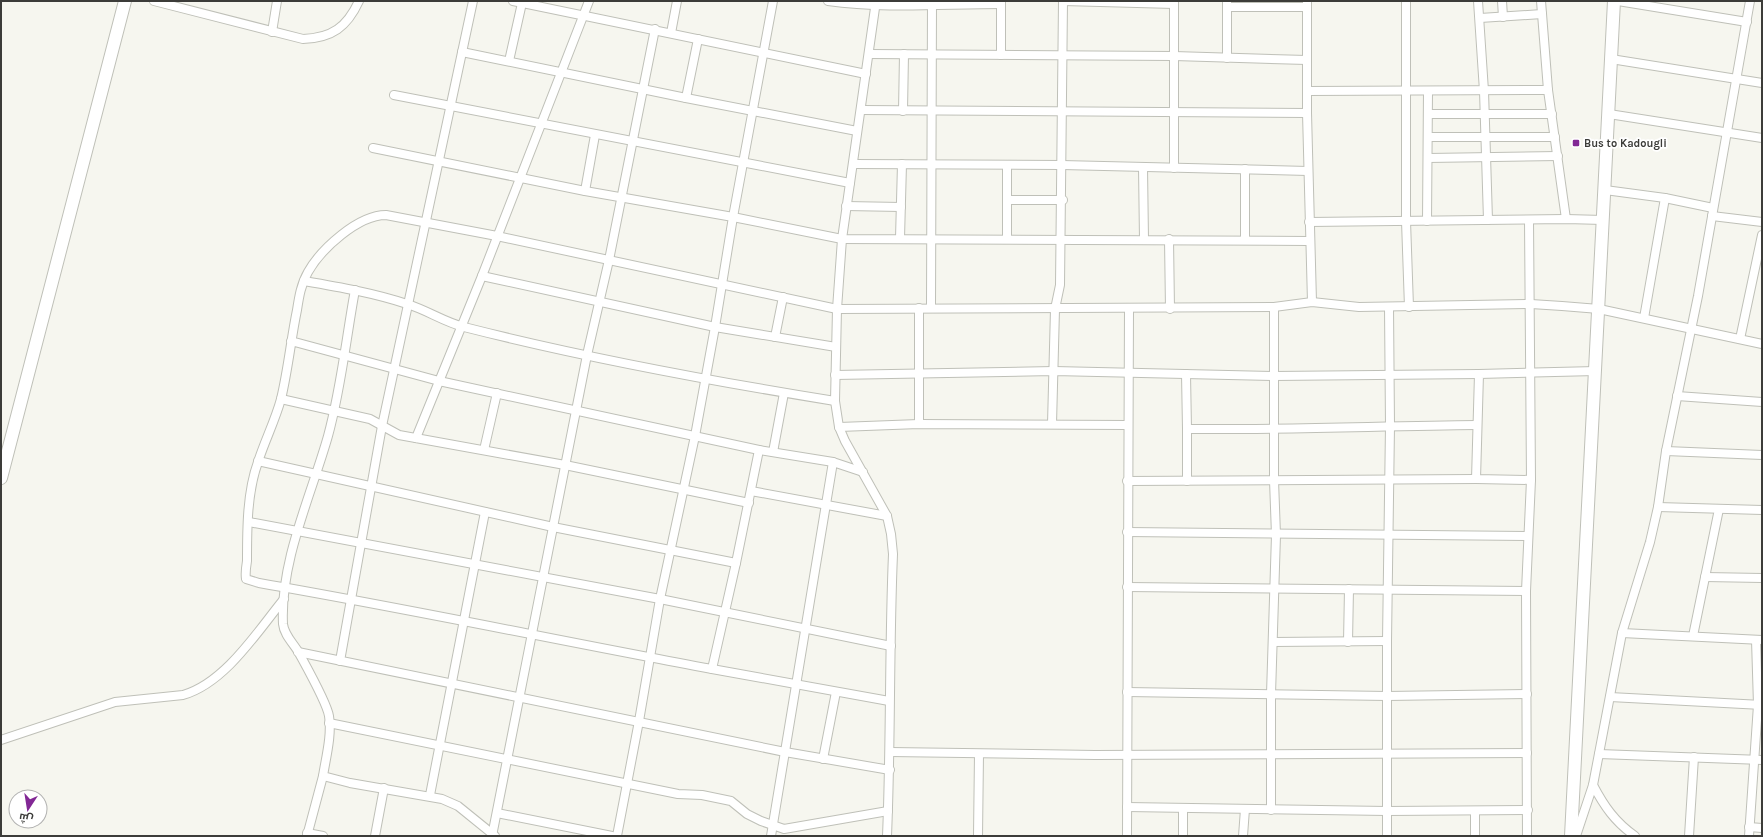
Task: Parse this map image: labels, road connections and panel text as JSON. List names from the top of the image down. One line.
{"places":{"transit":["Bus to Kadougli"]},"north":"bottom"}
